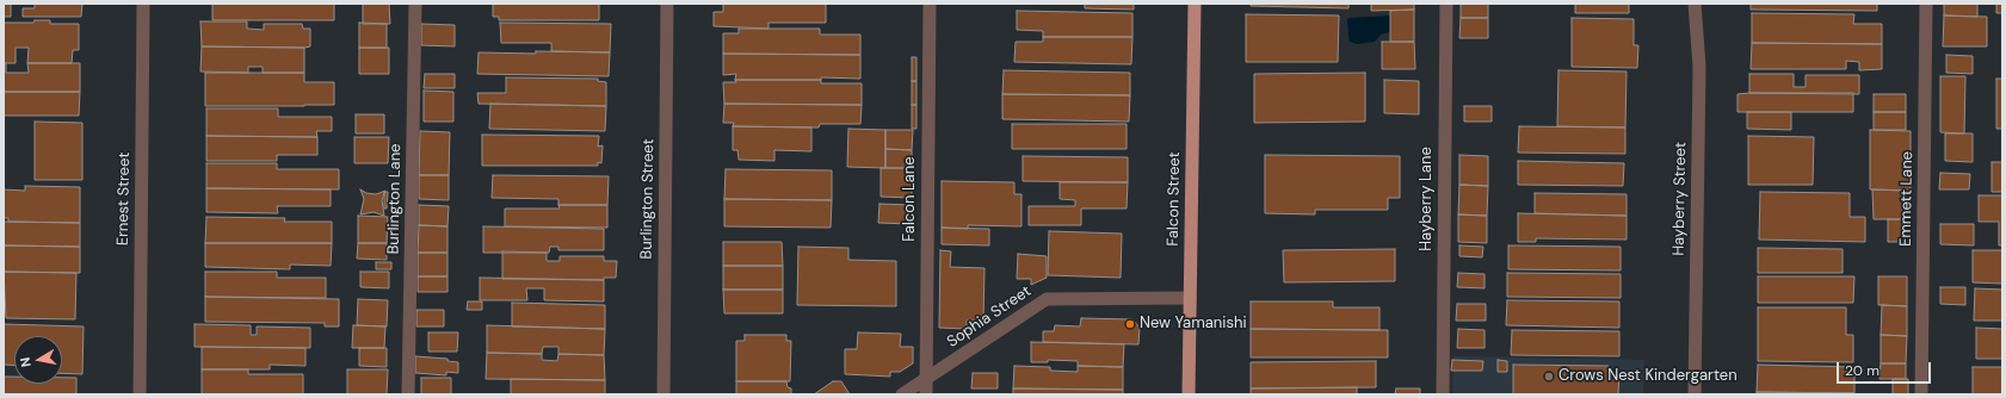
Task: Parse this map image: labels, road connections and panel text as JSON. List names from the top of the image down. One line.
{"streets":{"main road":["Falcon Street"],"street":["Ernest Street","Burlington Lane","Burlington Street","Falcon Lane","Hayberry Lane","Hayberry Street","Emmett Lane","Sophia Street"]},"crossings":[["Falcon Lane","Sophia Street"],["Falcon Street","Sophia Street"]],"places":["New Yamanishi","Crows Nest Kindergarten"],"scale_bar":"20 m","north":"left"}
